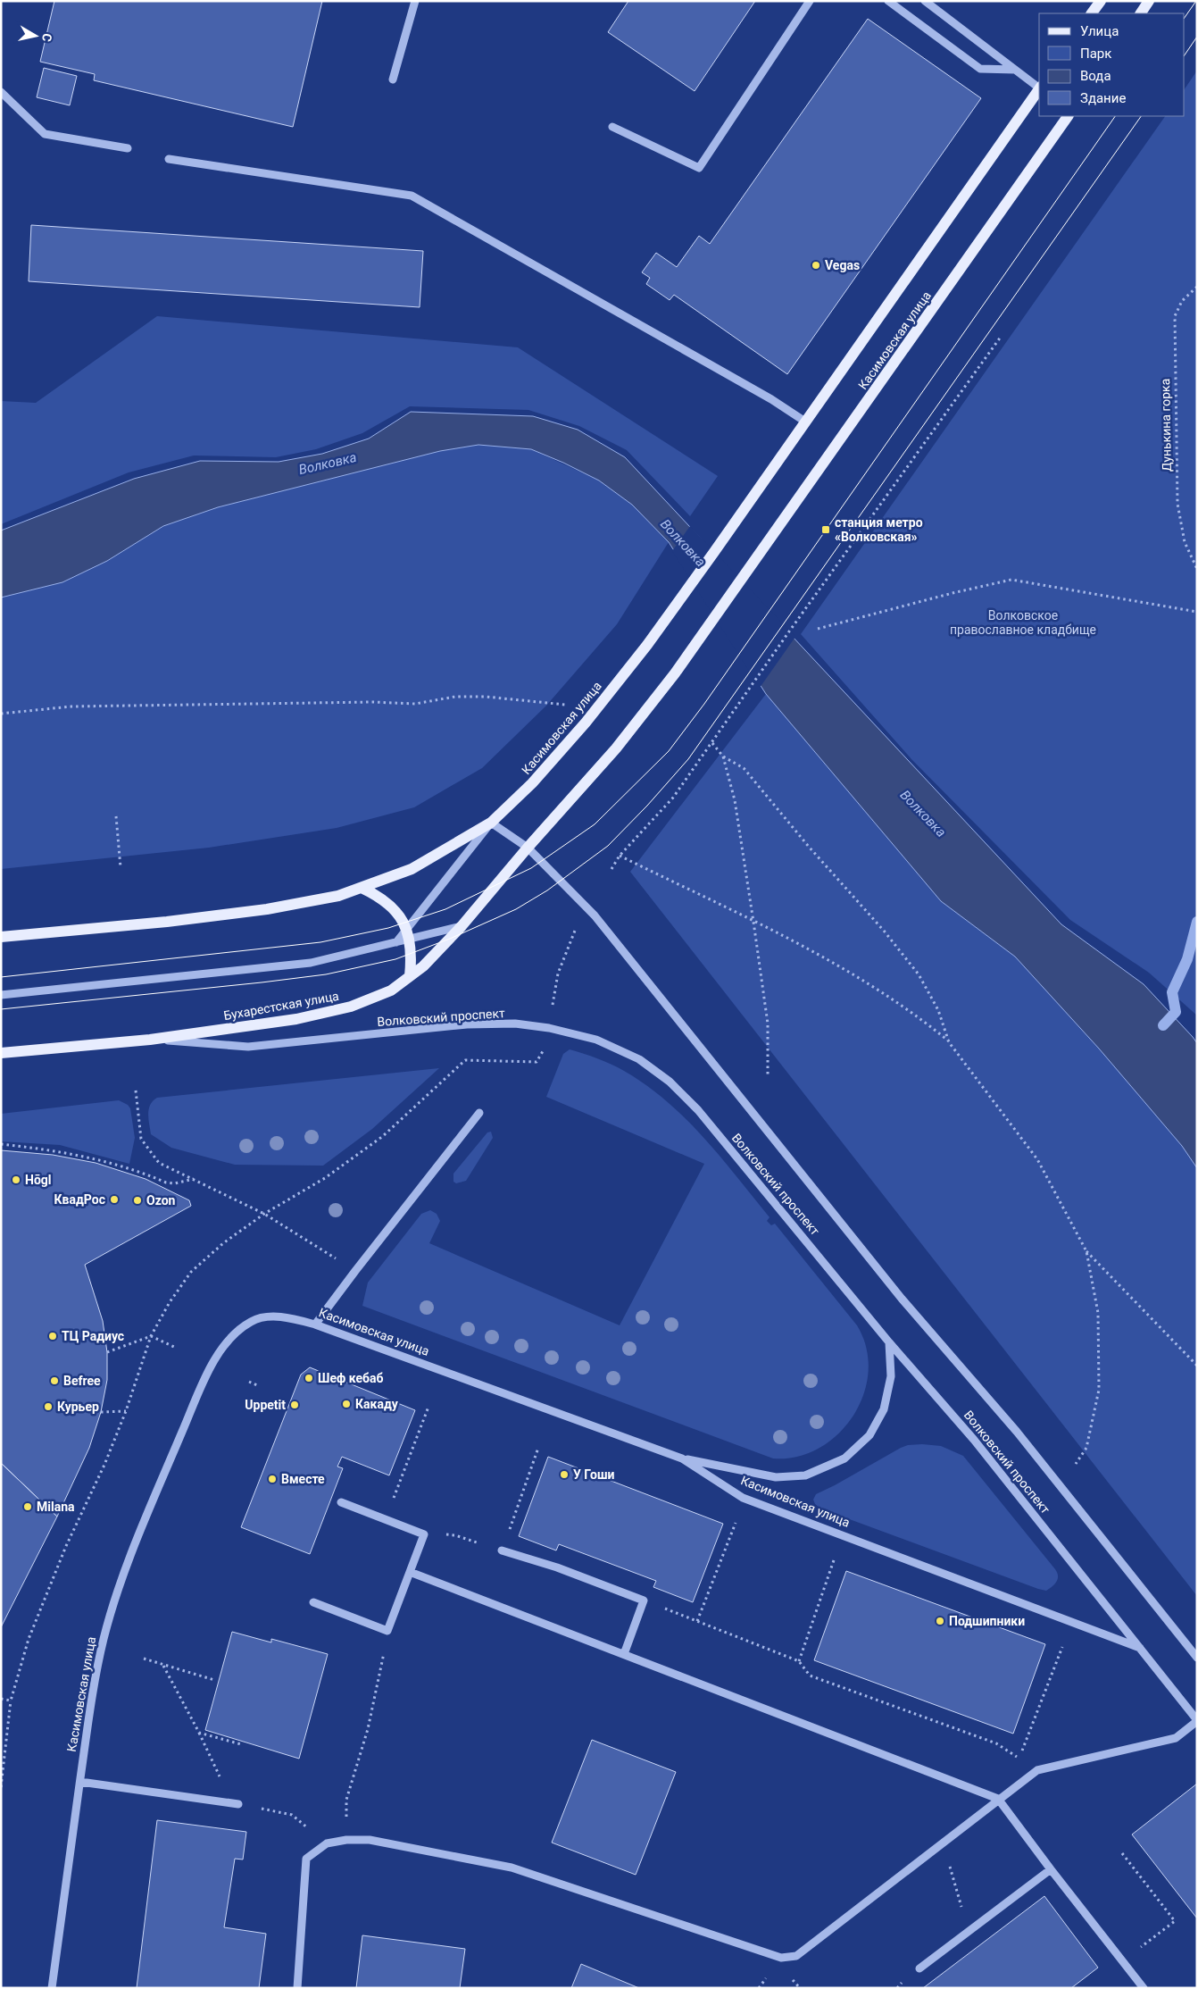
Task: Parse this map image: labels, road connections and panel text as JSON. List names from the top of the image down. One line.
{"streets":{"main road":["Касимовская улица","Бухарестская улица"],"street":["Волковский проспект"],"path":["Дунькина горка"]},"crossings":[["Касимовская улица","Бухарестская улица"],["Касимовская улица","Волковский проспект"],["Бухарестская улица","Волковский проспект"]],"water":["Волковка"],"parks":["Волковское православное кладбище"],"places":{"other":["Vegas","Hōgl","КвадРос","Ozon","ТЦ Радиус","Шеф кебаб","Befree","Какаду","Uppetit","Курьер","У Гоши","Вместе","Milana","Подшипники"],"transit":["станция метро «Волковская»"]},"legend":["Улица","Парк","Вода","Здание"],"north":"right"}
